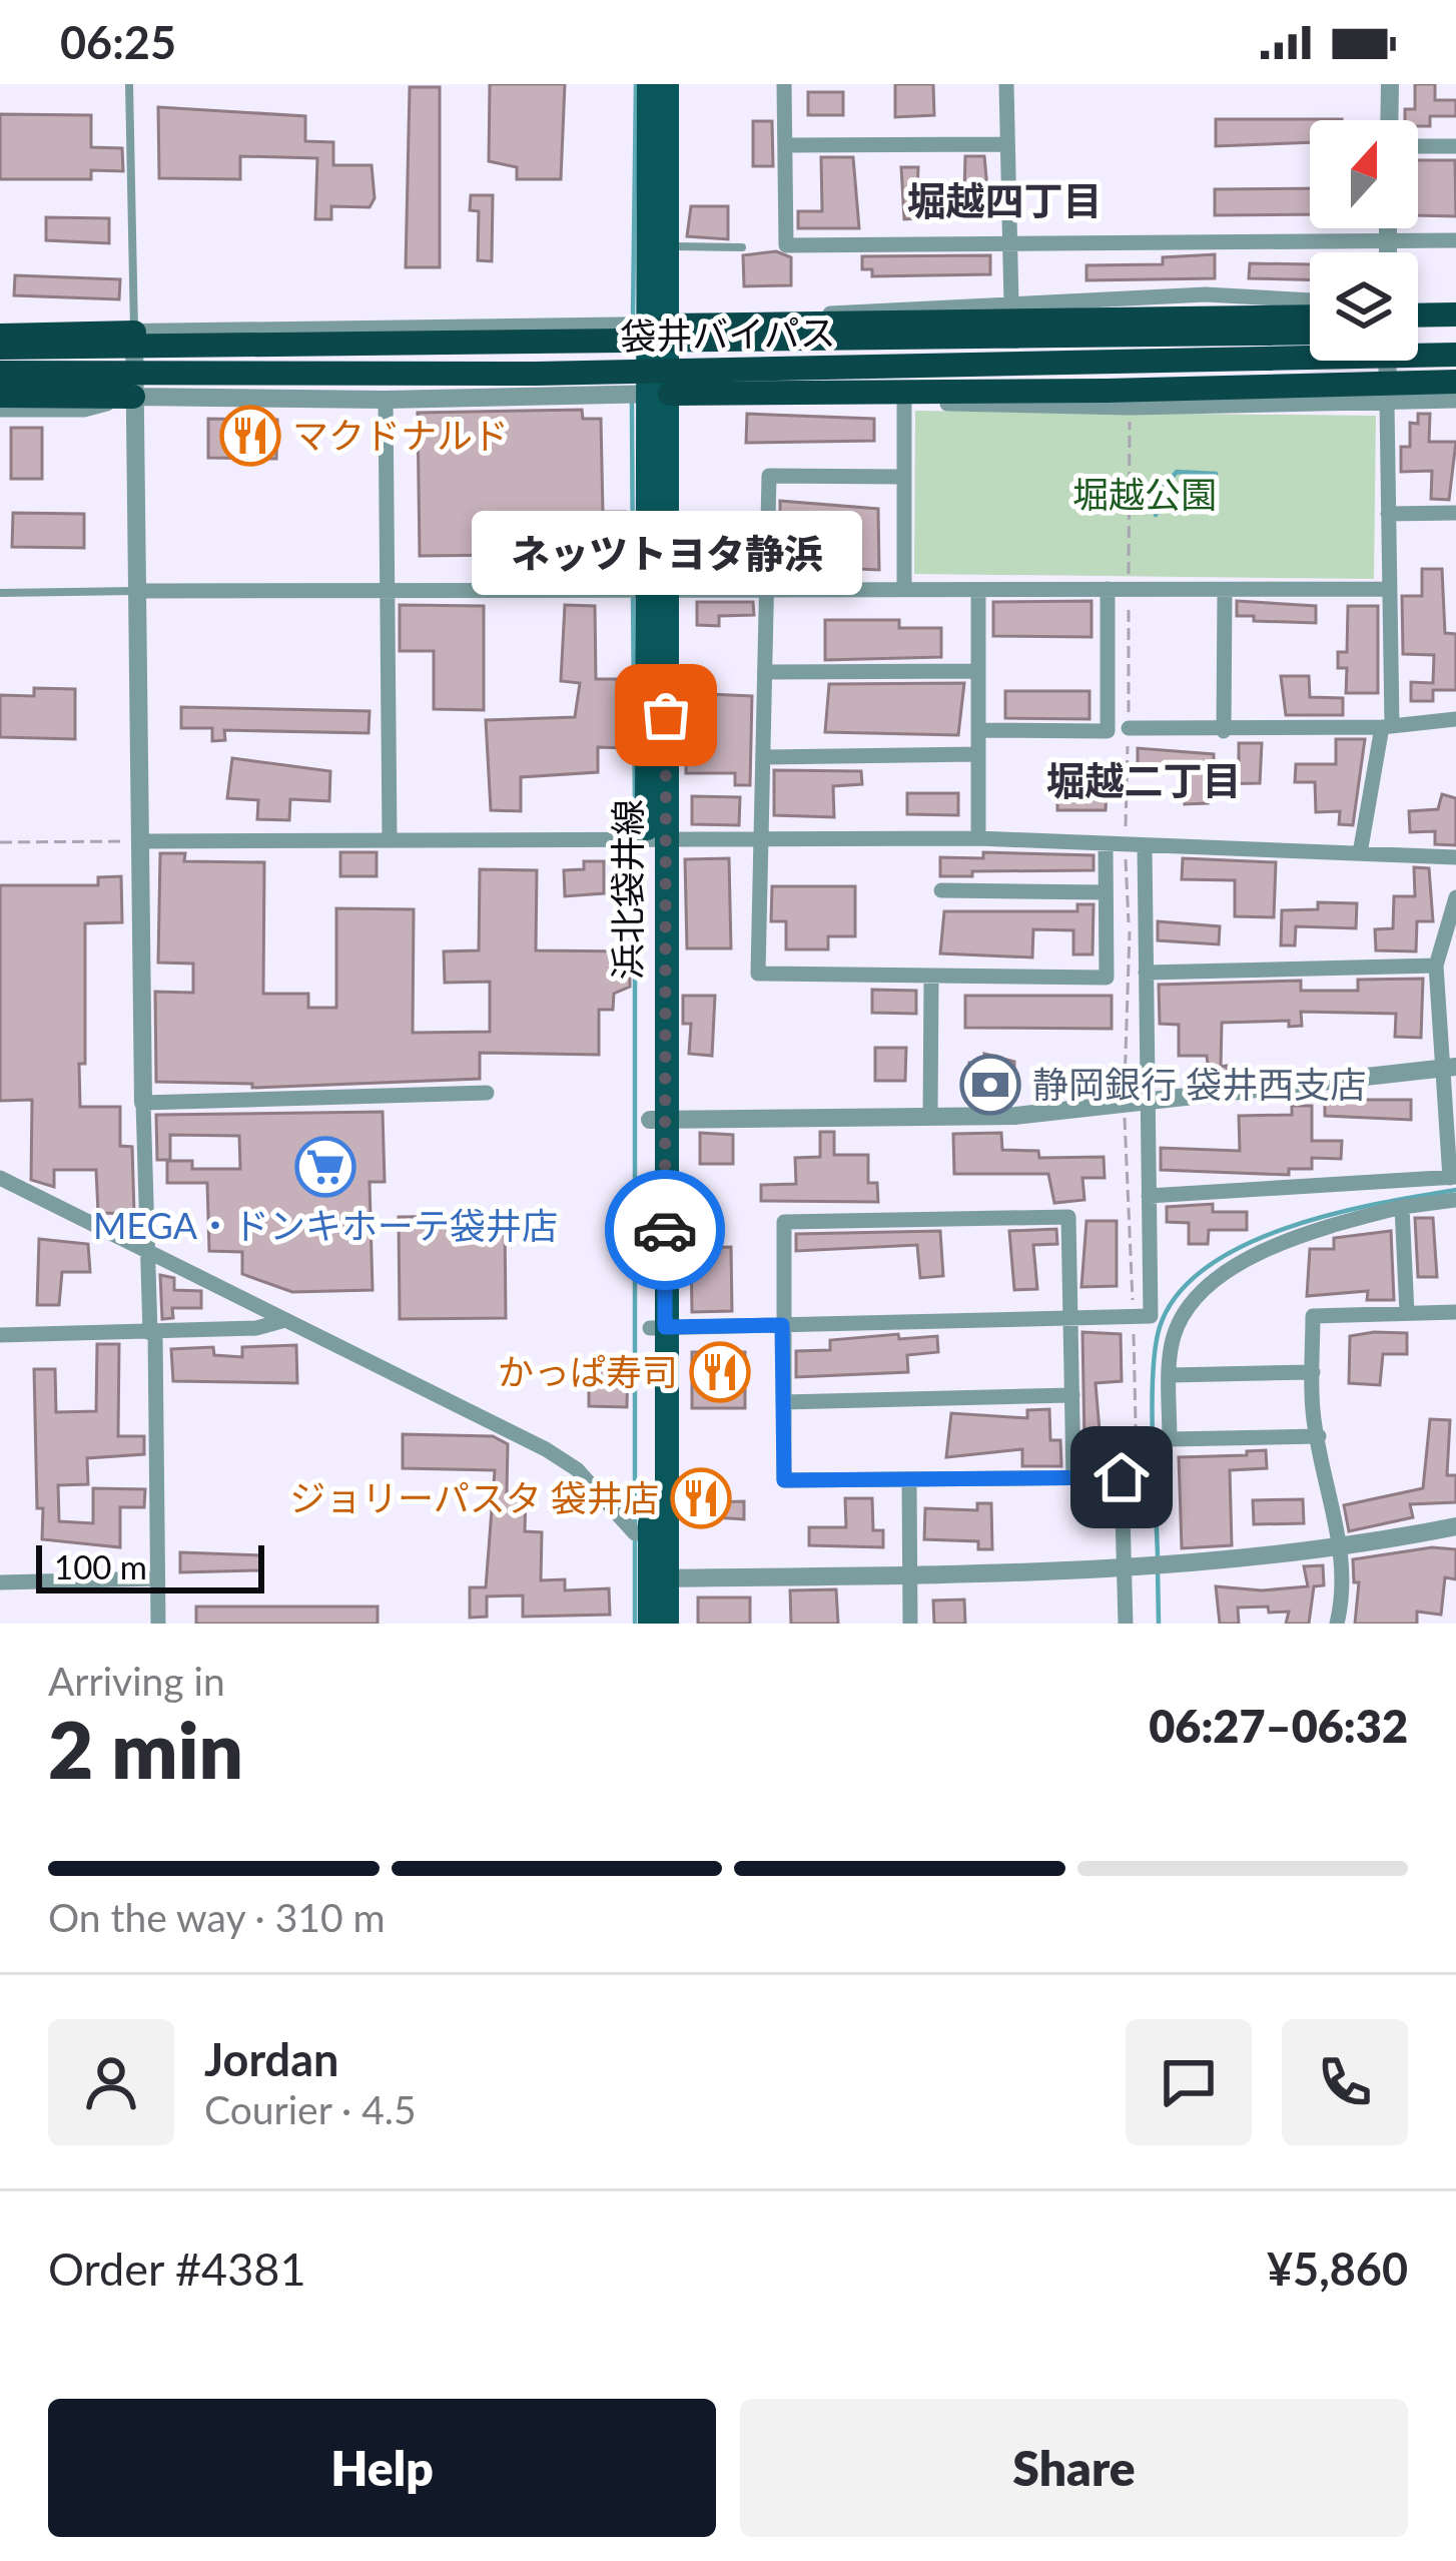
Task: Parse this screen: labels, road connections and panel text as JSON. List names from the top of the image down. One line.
{"streets":{"highway":["袋井バイパス"],"main road":["浜北袋井線"]},"districts":["堀越四丁目","堀越二丁目"],"parks":["堀越公園"],"places":{"restaurant":["マクドナルド","かっぱ寿司","ジョリーパスタ 袋井店"],"other":["ネッツトヨタ静浜"],"bank":["静岡銀行 袋井西支店"],"supermarket":["MEGA・ドンキホーテ袋井店"]},"scale_bar":"100 m","north":"top","page":{"status":"06:25","bubble":"ネッツトヨタ静浜","scale":"100 m","heading":["2 min","Arriving in","06:27–06:32"],"panel":["Jordan","Courier · 4.5","Order #4381","¥5,860"],"bar":"On the way · 310 m","buttons":["Help","Share"]}}
